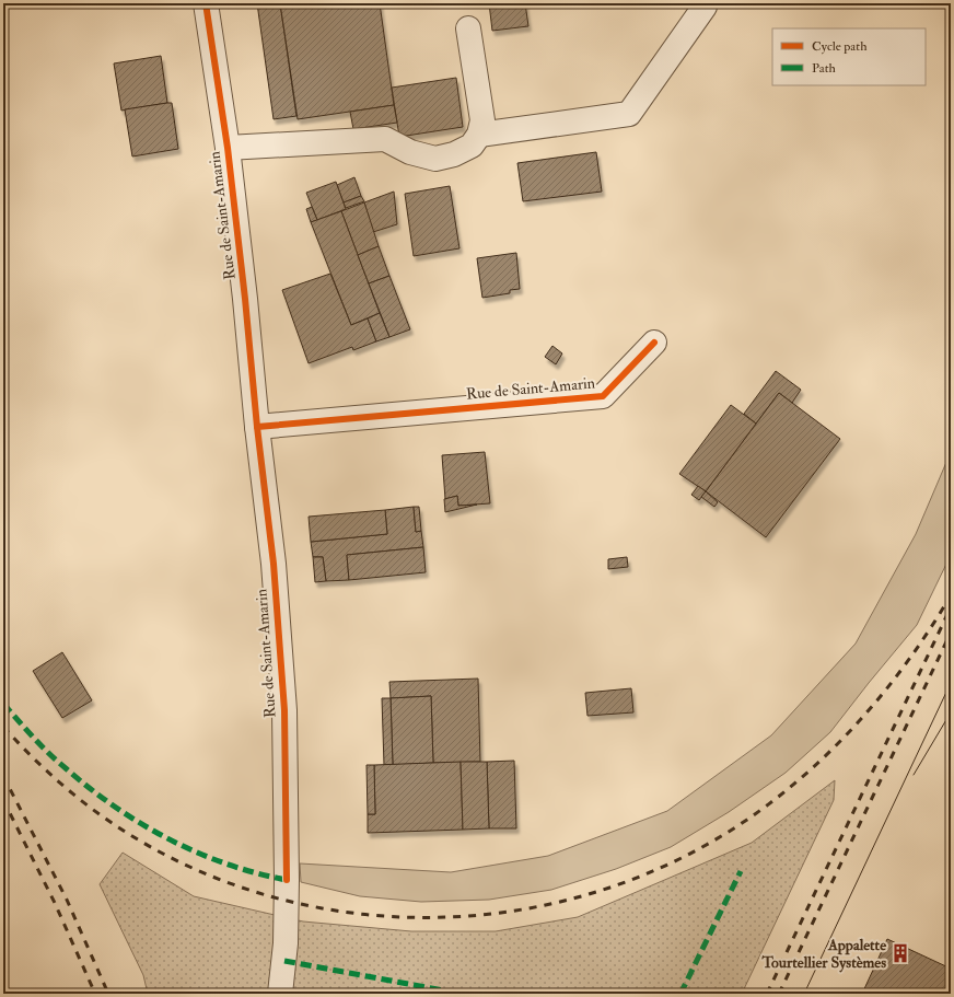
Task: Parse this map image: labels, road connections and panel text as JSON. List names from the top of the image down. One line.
{"streets":{"street":["Rue de Saint-Amarin"]},"places":{"building":["Appalette Tourtellier Systèmes"]},"legend":["Cycle path","Path"]}
